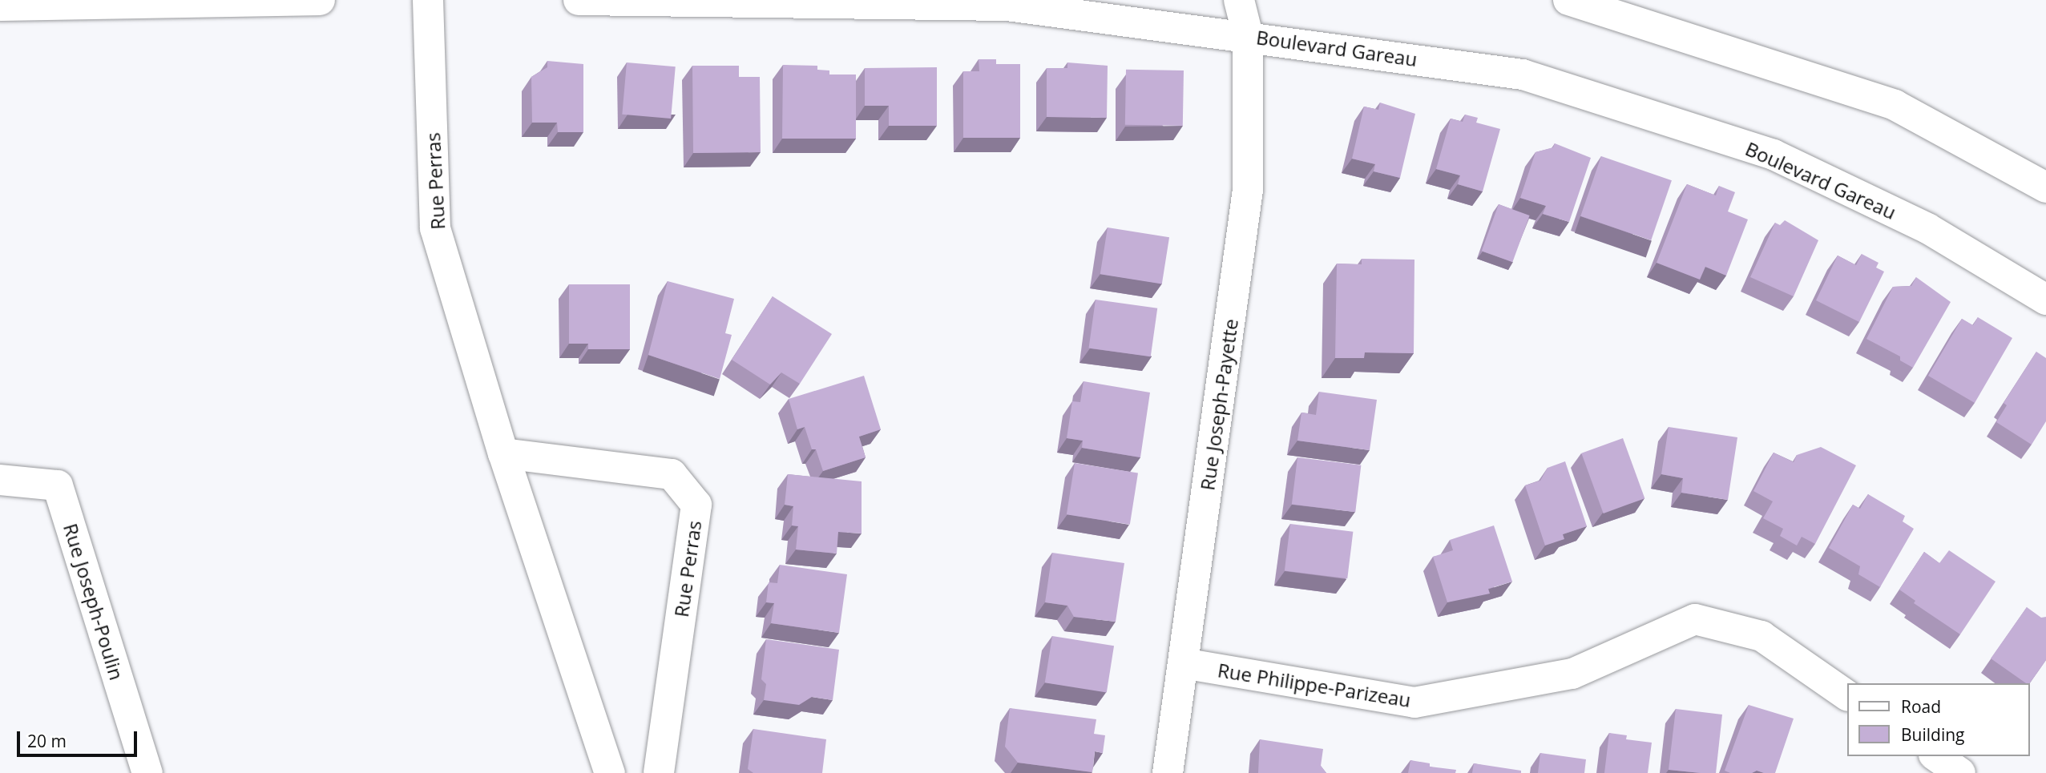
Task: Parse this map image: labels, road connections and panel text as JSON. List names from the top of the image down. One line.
{"streets":{"street":["Boulevard Gareau","Rue Perras","Rue Joseph-Payette","Rue Joseph-Poulin","Rue Philippe-Parizeau"]},"crossings":[["Boulevard Gareau","Rue Joseph-Payette"],["Rue Joseph-Payette","Rue Philippe-Parizeau"]],"legend":["Road","Building"],"scale_bar":"20 m"}
